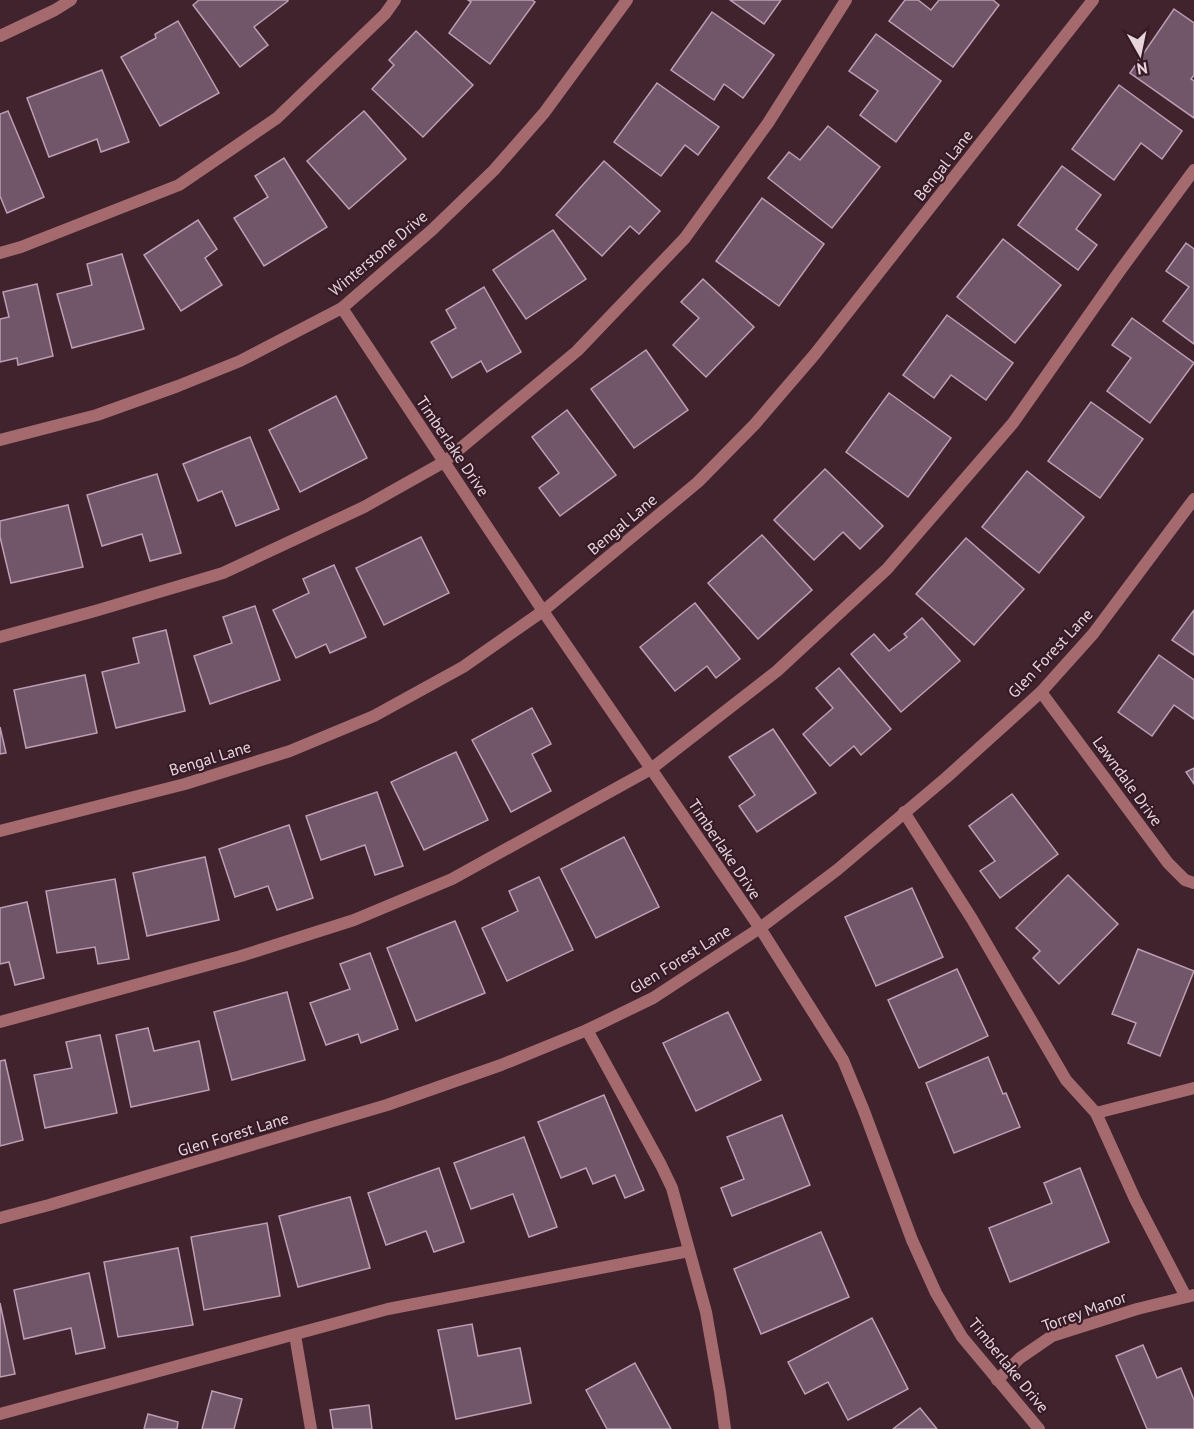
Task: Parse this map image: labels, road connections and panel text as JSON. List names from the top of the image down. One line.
{"streets":{"street":["Bengal Lane","Winterstone Drive","Timberlake Drive","Glen Forest Lane","Lawndale Drive","Torrey Manor"]},"crossings":[["Bengal Lane","Timberlake Drive"],["Winterstone Drive","Timberlake Drive"],["Timberlake Drive","Glen Forest Lane"],["Timberlake Drive","Torrey Manor"],["Glen Forest Lane","Lawndale Drive"]],"north":"bottom"}
